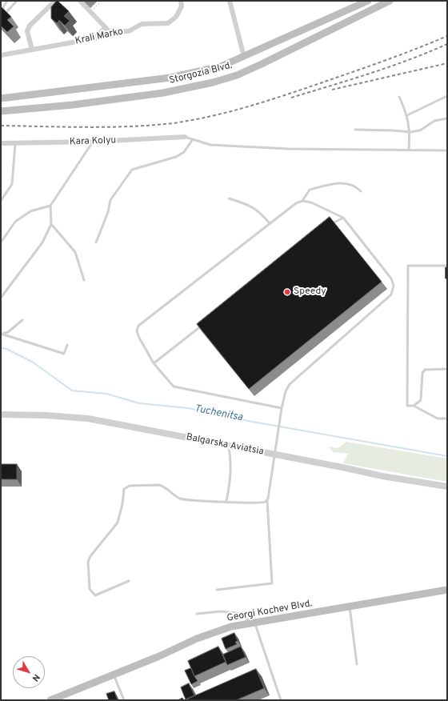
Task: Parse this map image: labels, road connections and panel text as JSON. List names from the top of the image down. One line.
{"streets":{"main road":["Storgozia Blvd.","Georgi Kochev Blvd."],"street":["Krali Marko","Kara Kolyu","Balgarska Aviatsia"]},"water":["Tuchenitsa"],"places":["Speedy"],"north":"bottom right"}
